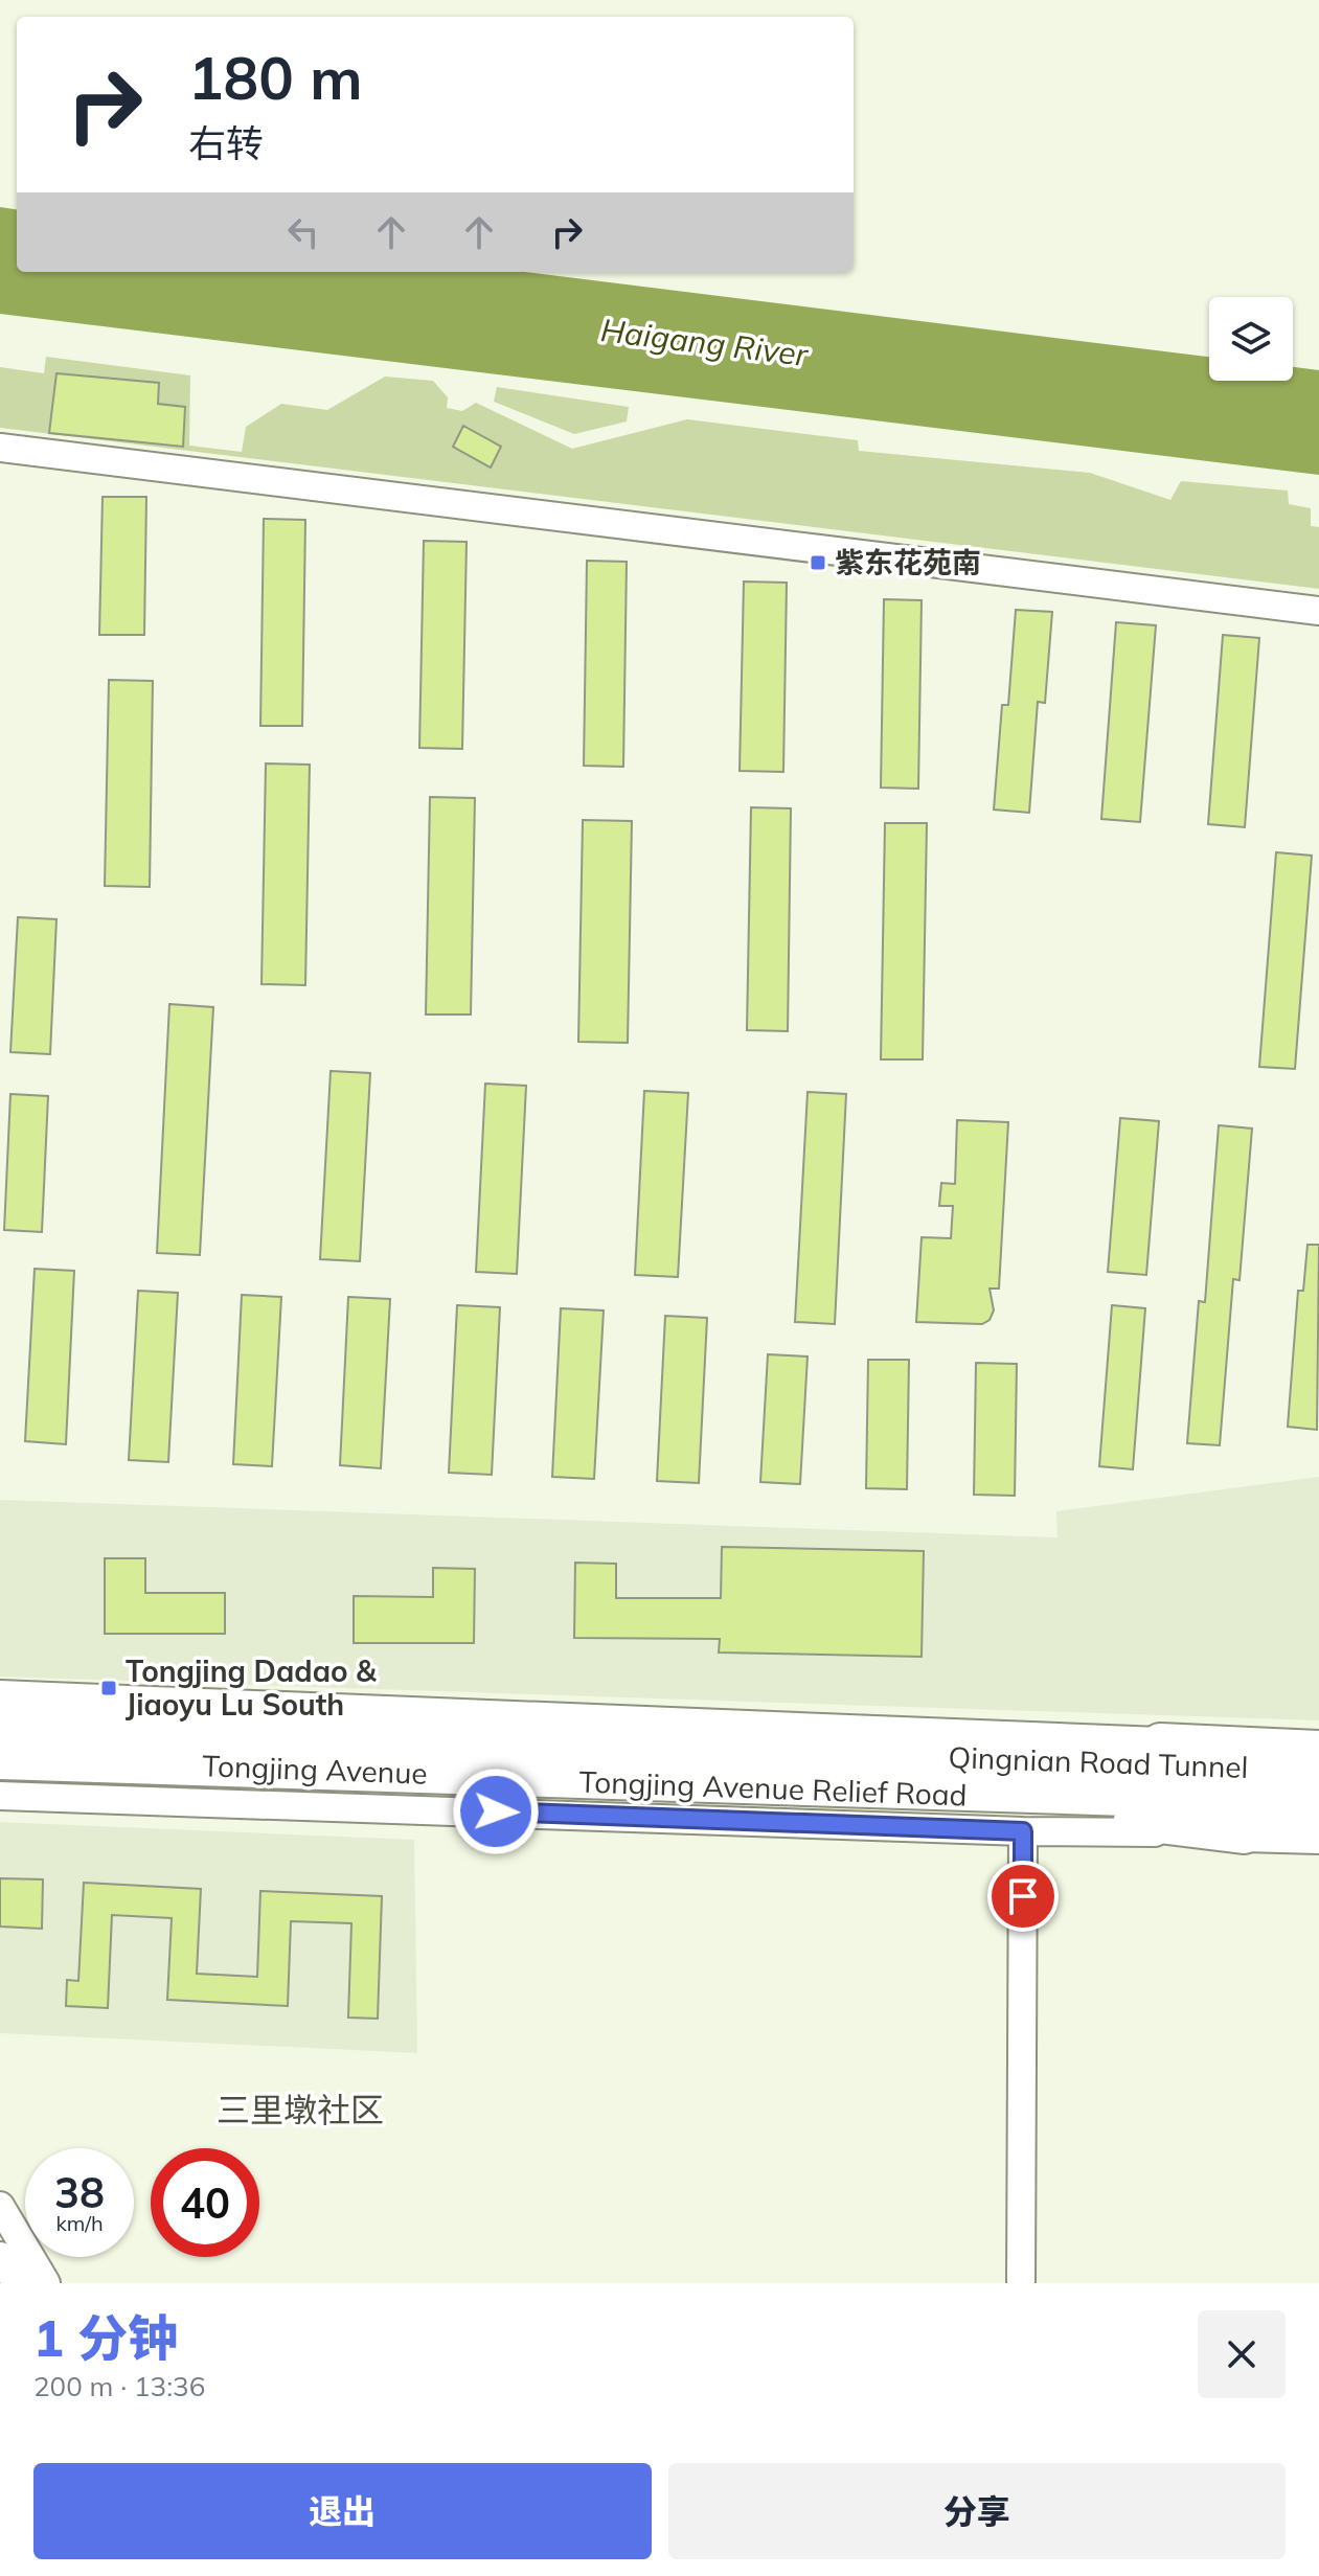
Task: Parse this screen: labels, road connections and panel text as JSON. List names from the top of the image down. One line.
{"streets":{"highway":["Qingnian Road Tunnel","Tongjing Avenue"],"street":["Tongjing Avenue Relief Road"]},"crossings":[["Qingnian Road Tunnel","Tongjing Avenue"]],"districts":["三里墩社区"],"water":["Haigang River"],"places":{"transit":["紫东花苑南","Tongjing Dadao & Jiaoyu Lu South"]},"page":{"turn":["180 m","右转"],"speed":"38 km/h","limit":"40","heading":["1 分钟","200 m · 13:36"],"buttons":["退出","分享"]}}
